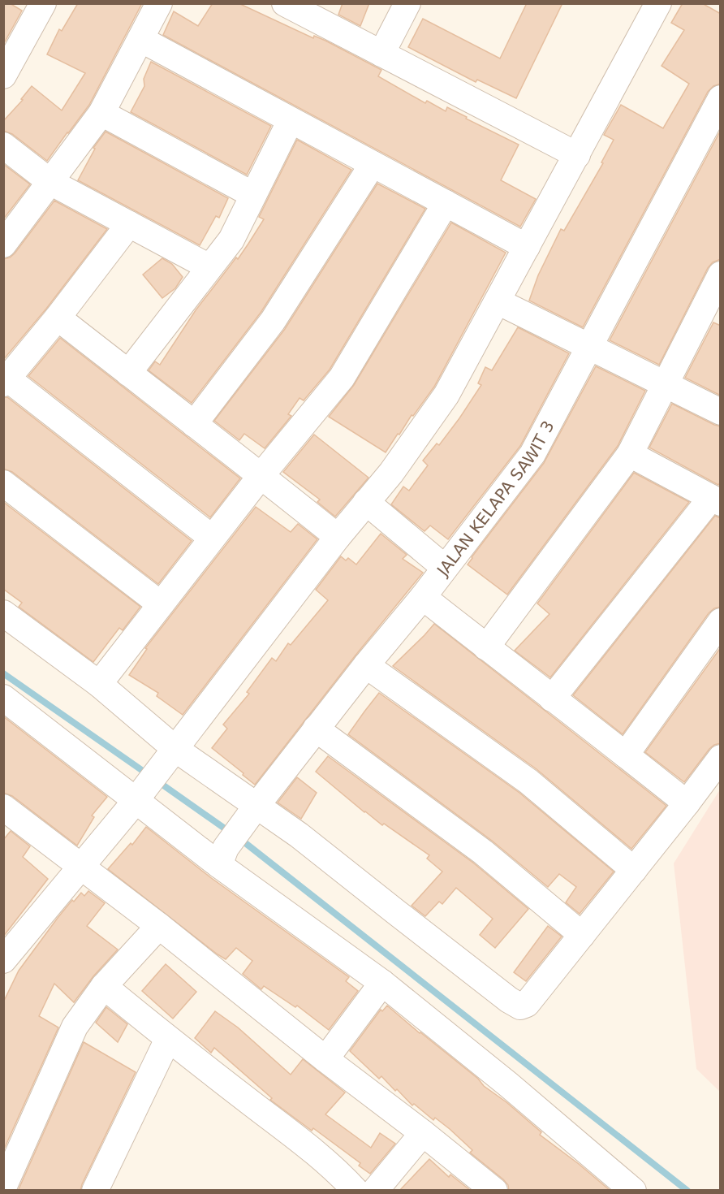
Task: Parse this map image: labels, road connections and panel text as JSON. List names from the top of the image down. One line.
{"streets":{"street":["JALAN KELAPA SAWIT 3"]}}
